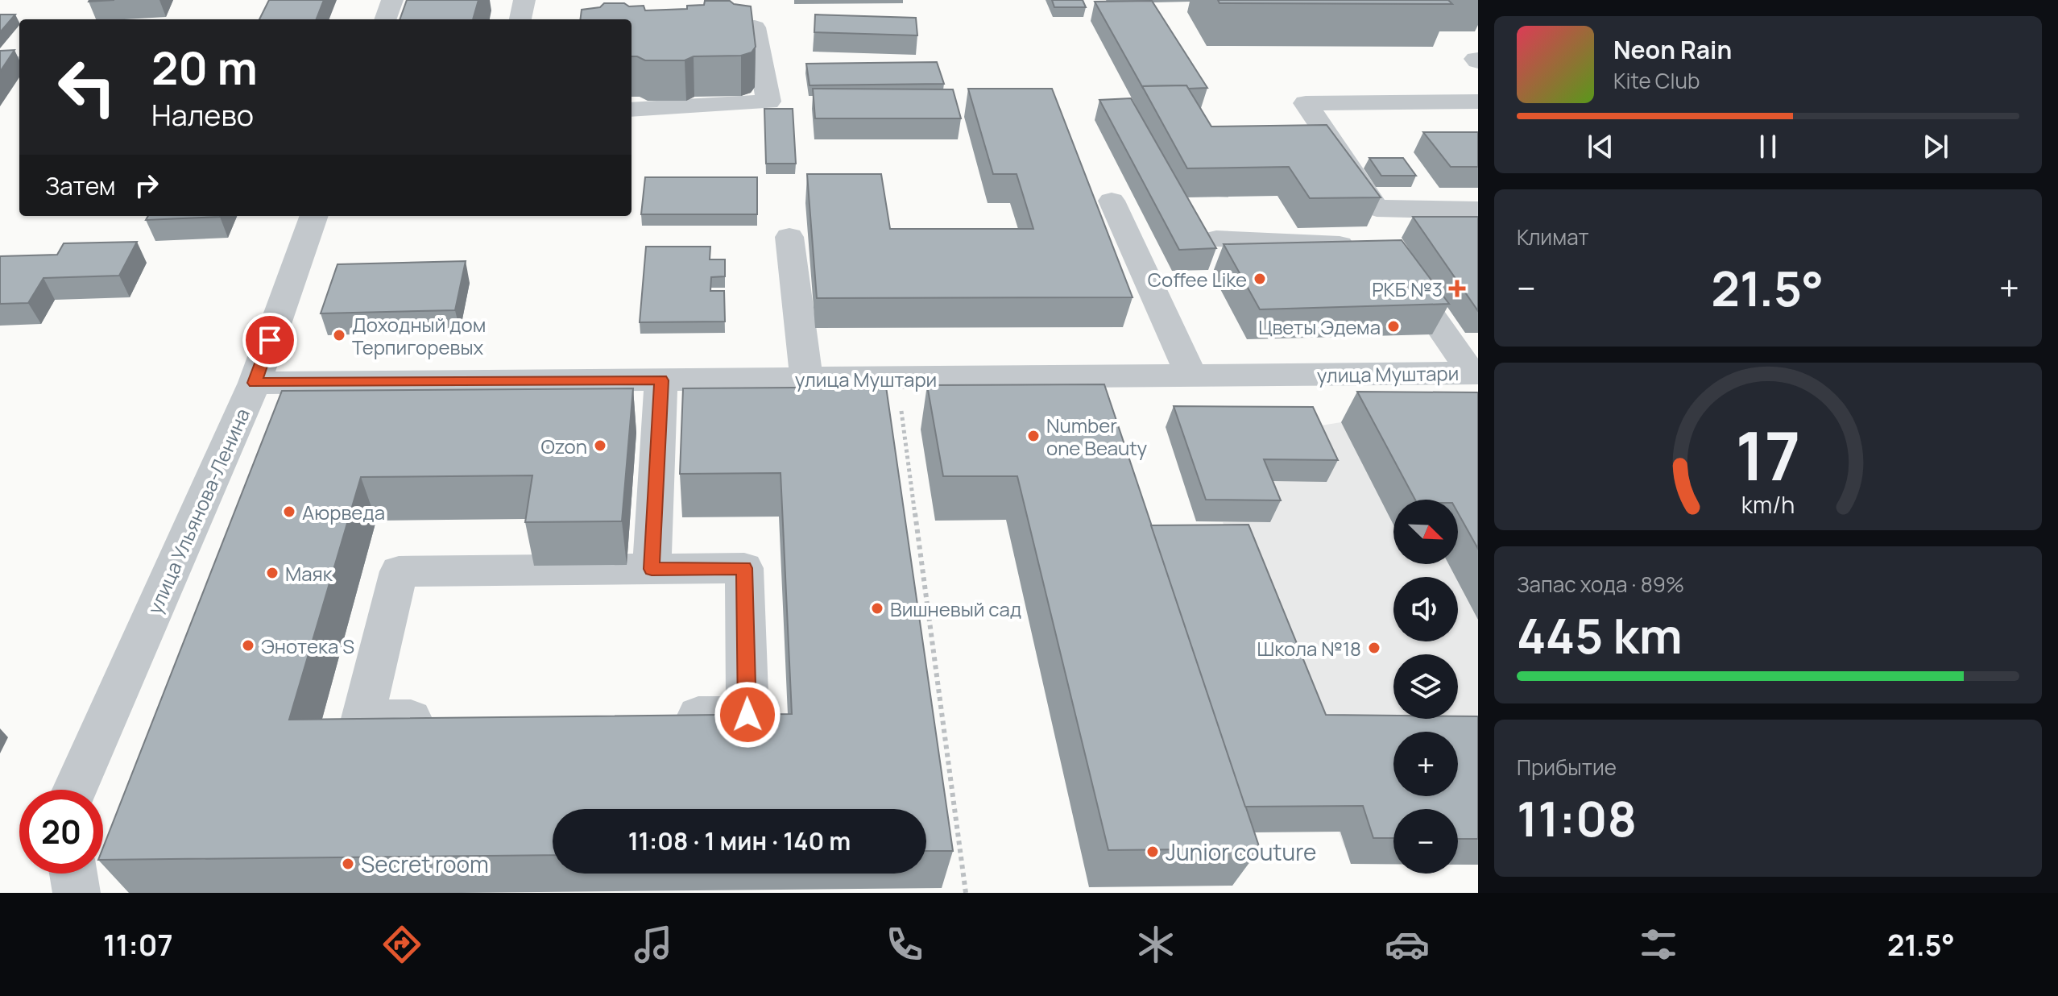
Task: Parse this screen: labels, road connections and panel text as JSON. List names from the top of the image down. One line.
{"streets":{"street":["улица Муштари","улица Ульянова-Ленина"]},"crossings":[["улица Муштари","улица Ульянова-Ленина"]],"places":{"other":["Coffee Like","Цветы Эдема","Доходный дом Терпигоревых","Number one Beauty","Ozon","Аюрведа","Маяк","Вишневый сад","Энотека S","Школа №18","Junior couture","Secret room"],"health":["РКБ №3"]},"north":"bottom right","page":{"turn":["20 m","Налево"],"song":["Neon Rain","Kite Club"],"then":"Затем","tile":["Климат",["Запас хода · 89%","445 km"],["Прибытие","11:08"]],"heat":["−","21.5°","+"],"map_buttons":["+","−"],"limit":"20","trip":"11:08 · 1 мин · 140 m","tabs":["11:07","21.5°"],"gauge":["17","km/h"]}}
